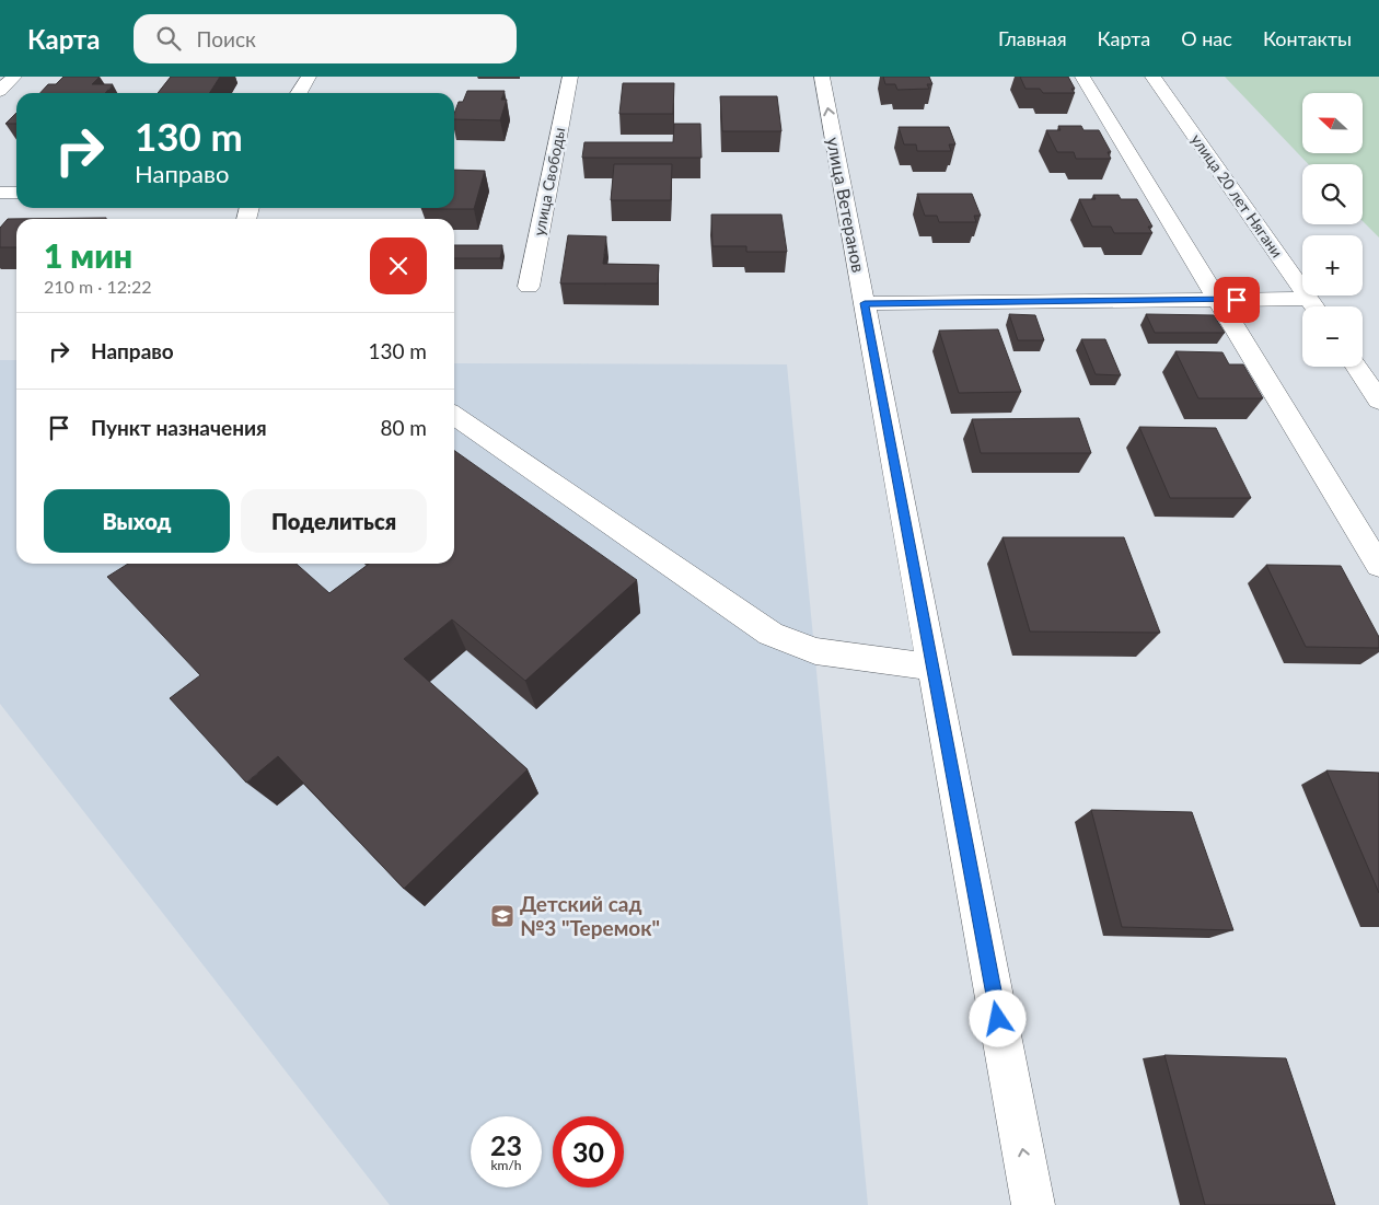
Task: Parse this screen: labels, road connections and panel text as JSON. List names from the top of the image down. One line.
{"streets":{"street":["улица Свободы","улица 20 лет Нягани","улица Ветеранов"]},"one_way":["улица Ветеранов"],"places":{"school or university":["Детский сад №3 \"Теремок\""]},"north":"left","page":{"header":"Карта","search":"Поиск","nav":["Главная","Карта","О нас","Контакты"],"map_buttons":["+","−"],"turn":["130 m","Направо"],"heading":["1 мин","210 m · 12:22"],"list":[{"name":"Направо","value":"130 m"},{"name":"Пункт назначения","value":"80 m"}],"buttons":["Выход","Поделиться"],"speed":"23 km/h","limit":"30"}}
